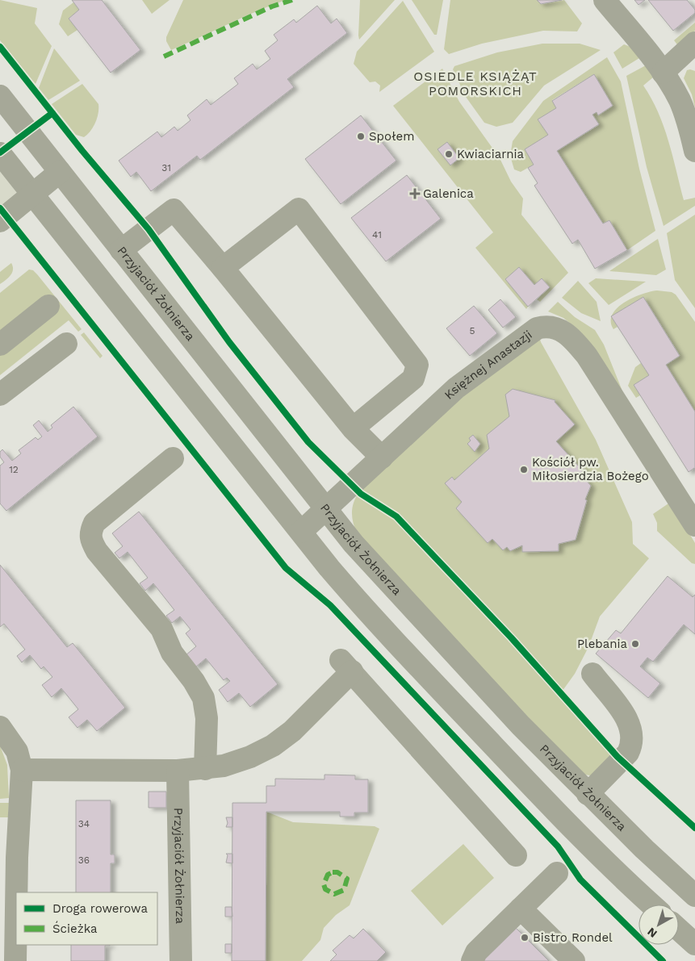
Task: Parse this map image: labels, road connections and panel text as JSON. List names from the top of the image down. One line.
{"streets":{"street":["Przyjaciół Żołnierza","Księżnej Anastazji"]},"crossings":[["Przyjaciół Żołnierza","Księżnej Anastazji"]],"districts":["OSIEDLE KSIĄŻĄT POMORSKICH"],"places":{"other":["Społem","Kwiaciarnia","Kościół pw. Miłosierdzia Bożego","Plebania","Bistro Rondel"],"health":["Galenica"]},"house_numbers":["31","41","5","12","34","36"],"legend":["Droga rowerowa","Ścieżka"],"north":"bottom left"}
